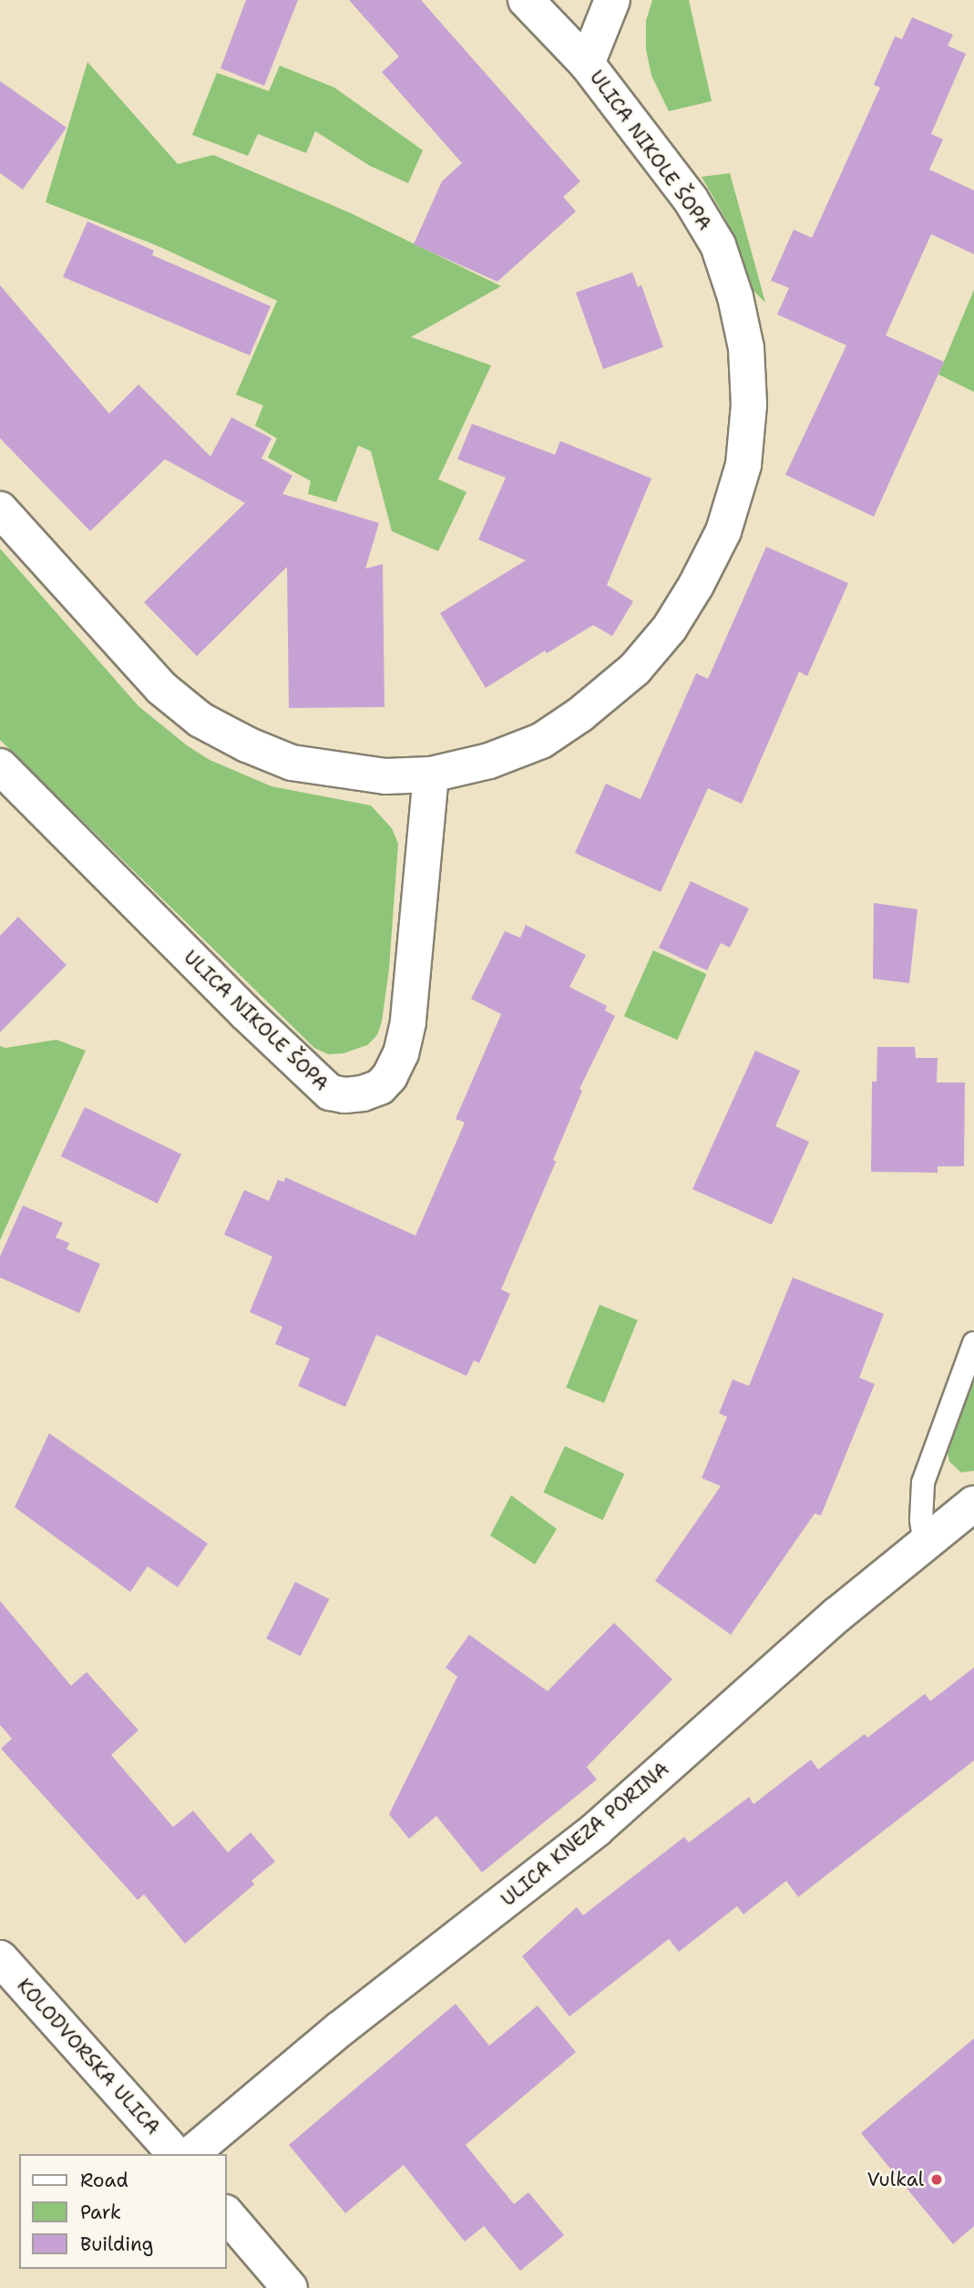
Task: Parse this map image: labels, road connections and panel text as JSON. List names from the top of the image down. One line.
{"streets":{"street":["ULICA NIKOLE ŠOPA","ULICA KNEZA PORINA","KOLODVORSKA ULICA"]},"places":["Vulkal"],"legend":["Road","Park","Building"]}
